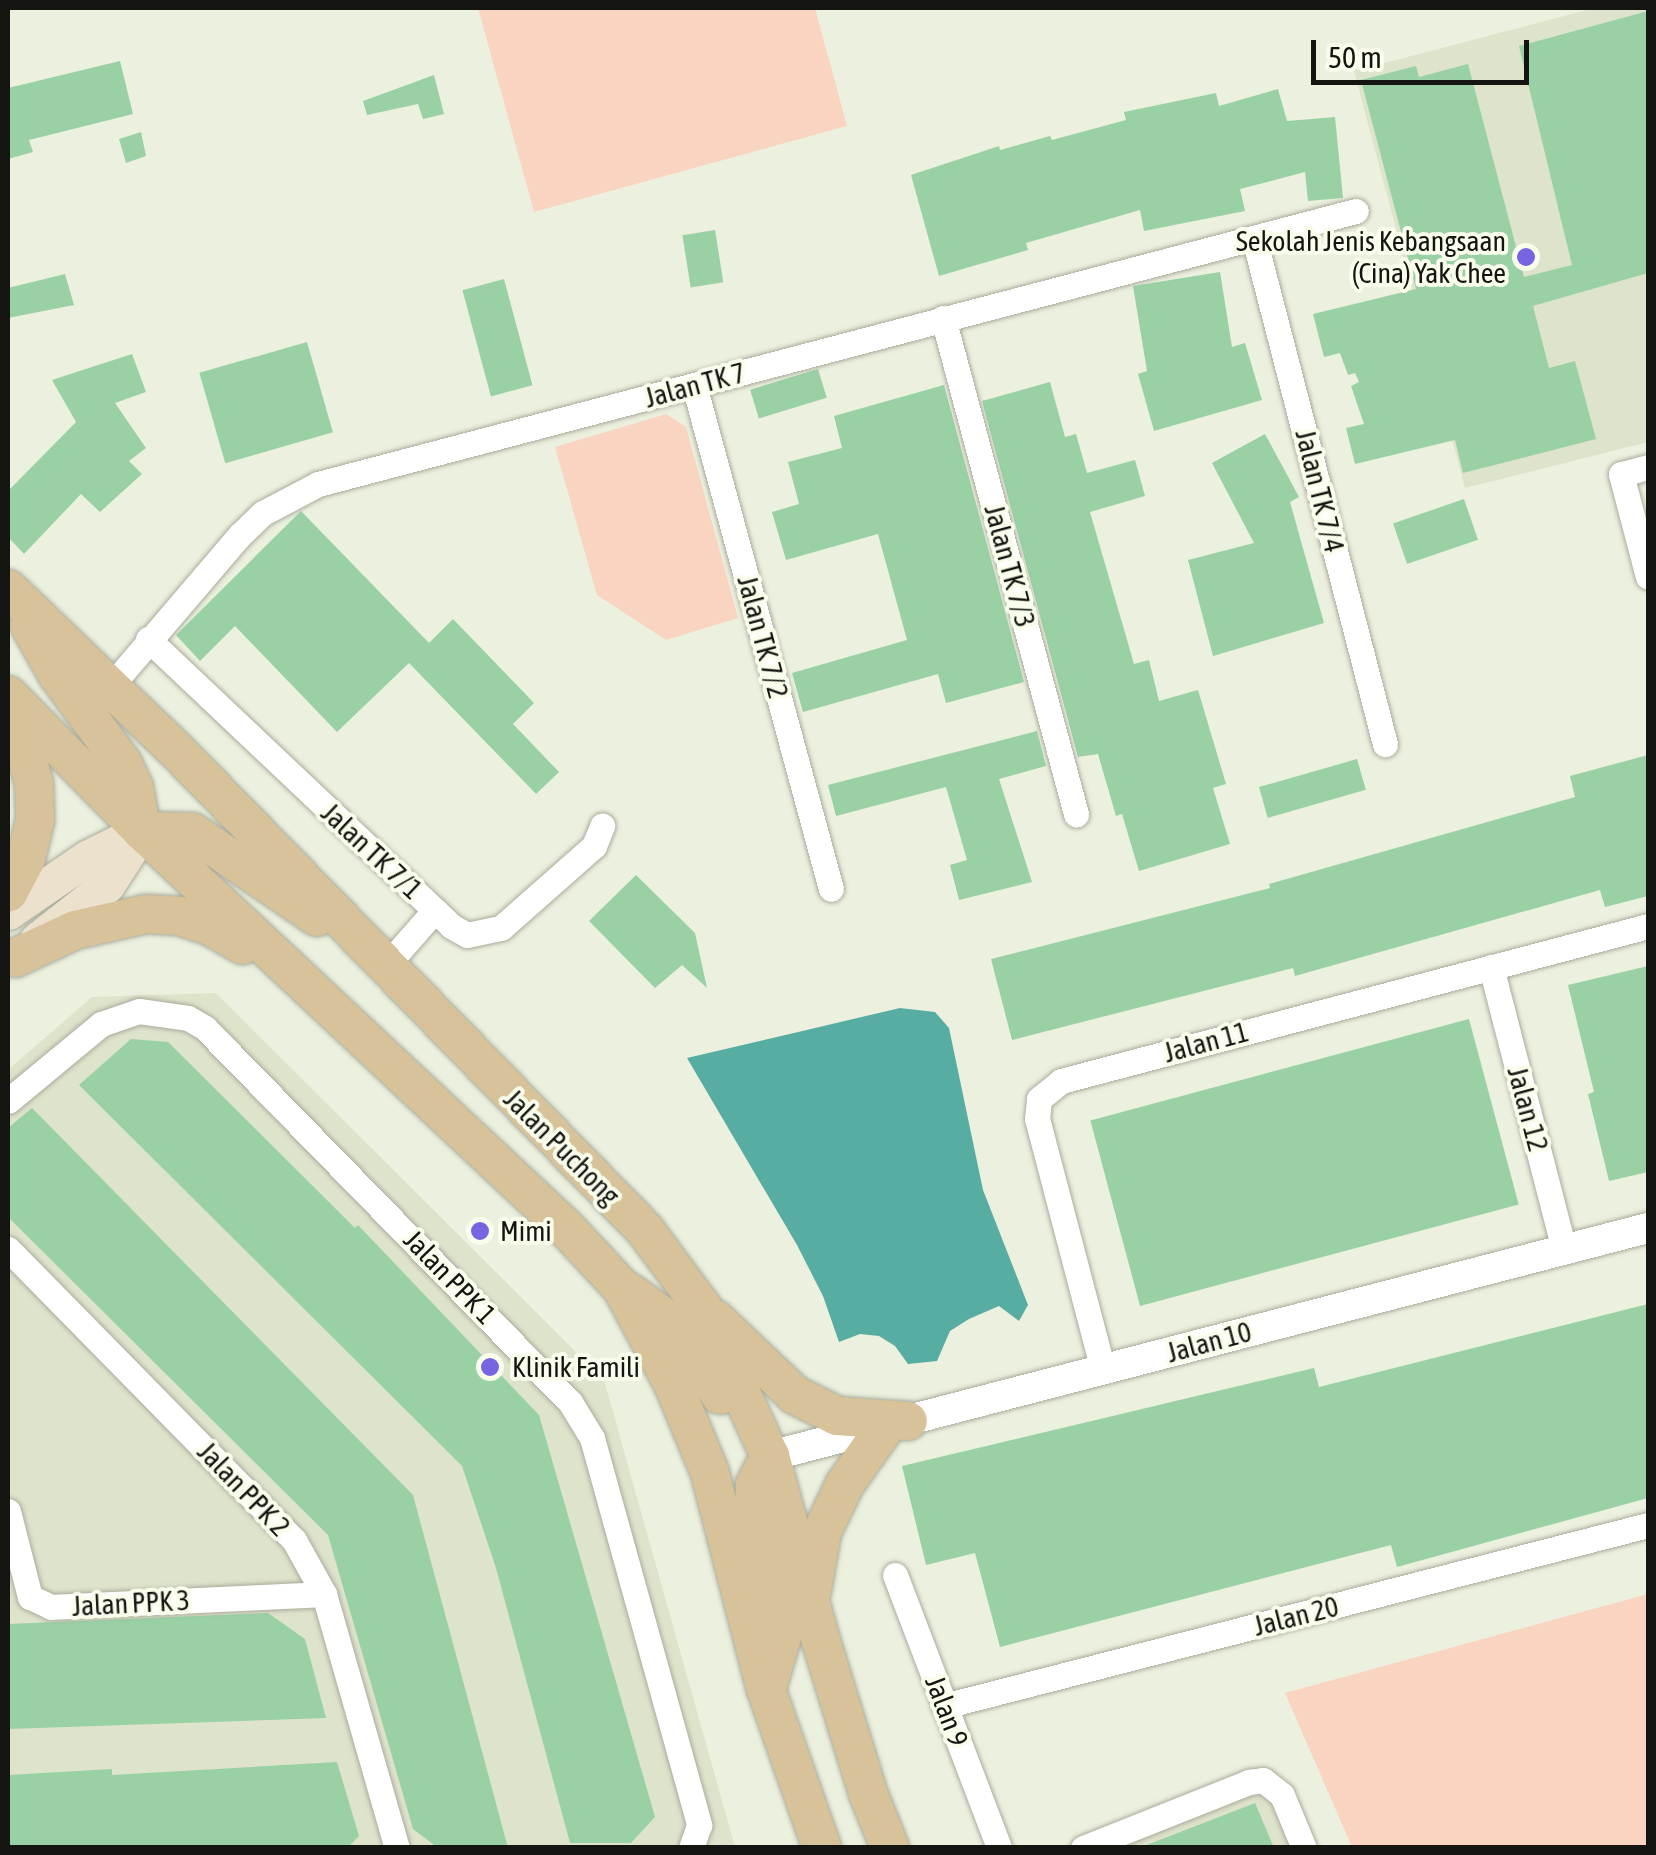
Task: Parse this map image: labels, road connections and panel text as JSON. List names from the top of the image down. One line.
{"streets":{"main road":["Jalan Puchong"],"street":["Jalan TK 7","Jalan TK 7/4","Jalan TK 7/3","Jalan TK 7/2","Jalan TK 7/1","Jalan 11","Jalan 12","Jalan PPK 1","Jalan 10","Jalan PPK 2","Jalan PPK 3","Jalan 20","Jalan 9"]},"crossings":[["Jalan TK 7","Jalan TK 7/4"],["Jalan TK 7","Jalan TK 7/3"],["Jalan TK 7","Jalan TK 7/2"],["Jalan TK 7","Jalan TK 7/1"],["Jalan TK 7","Jalan Puchong"],["Jalan 11","Jalan 12"],["Jalan 11","Jalan 10"],["Jalan 12","Jalan 10"],["Jalan Puchong","Jalan 10"],["Jalan PPK 2","Jalan PPK 3"],["Jalan 20","Jalan 9"]],"places":["Sekolah Jenis Kebangsaan (Cina) Yak Chee","Mimi","Klinik Famili"],"scale_bar":"50 m"}
